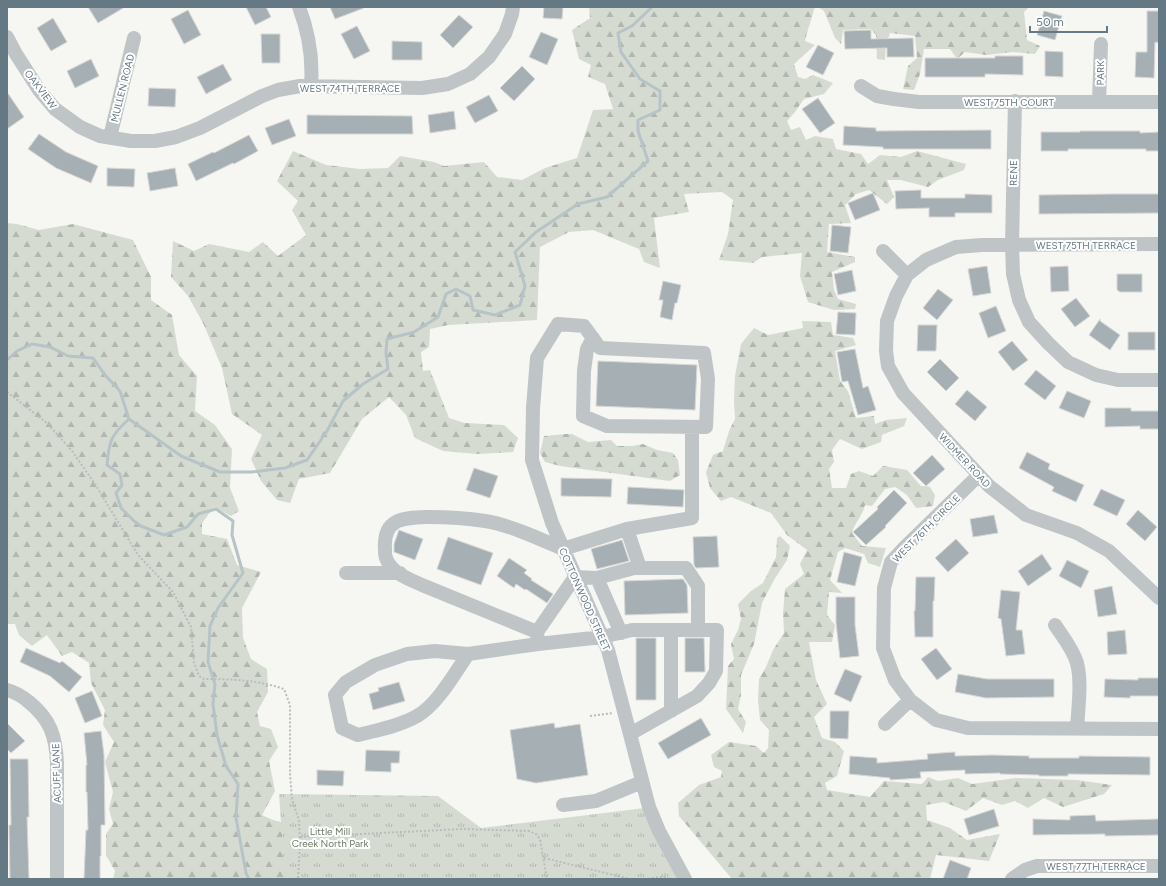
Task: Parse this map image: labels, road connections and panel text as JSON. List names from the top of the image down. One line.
{"streets":{"street":["PARK","MULLEN ROAD","WEST 74TH TERRACE","OAKVIEW","WEST 75TH COURT","RENE","WEST 75TH TERRACE","WIDMER ROAD","WEST 76TH CIRCLE","COTTONWOOD STREET","ACUFF LANE","WEST 77TH TERRACE"]},"crossings":[["PARK","WEST 75TH COURT"],["MULLEN ROAD","WEST 74TH TERRACE"],["MULLEN ROAD","OAKVIEW"],["WEST 74TH TERRACE","OAKVIEW"],["WEST 75TH COURT","RENE"],["RENE","WEST 75TH TERRACE"],["RENE","WIDMER ROAD"],["WEST 75TH TERRACE","WIDMER ROAD"],["WIDMER ROAD","WEST 76TH CIRCLE"]],"parks":["Little Mill Creek North Park"],"scale_bar":"50 m"}
